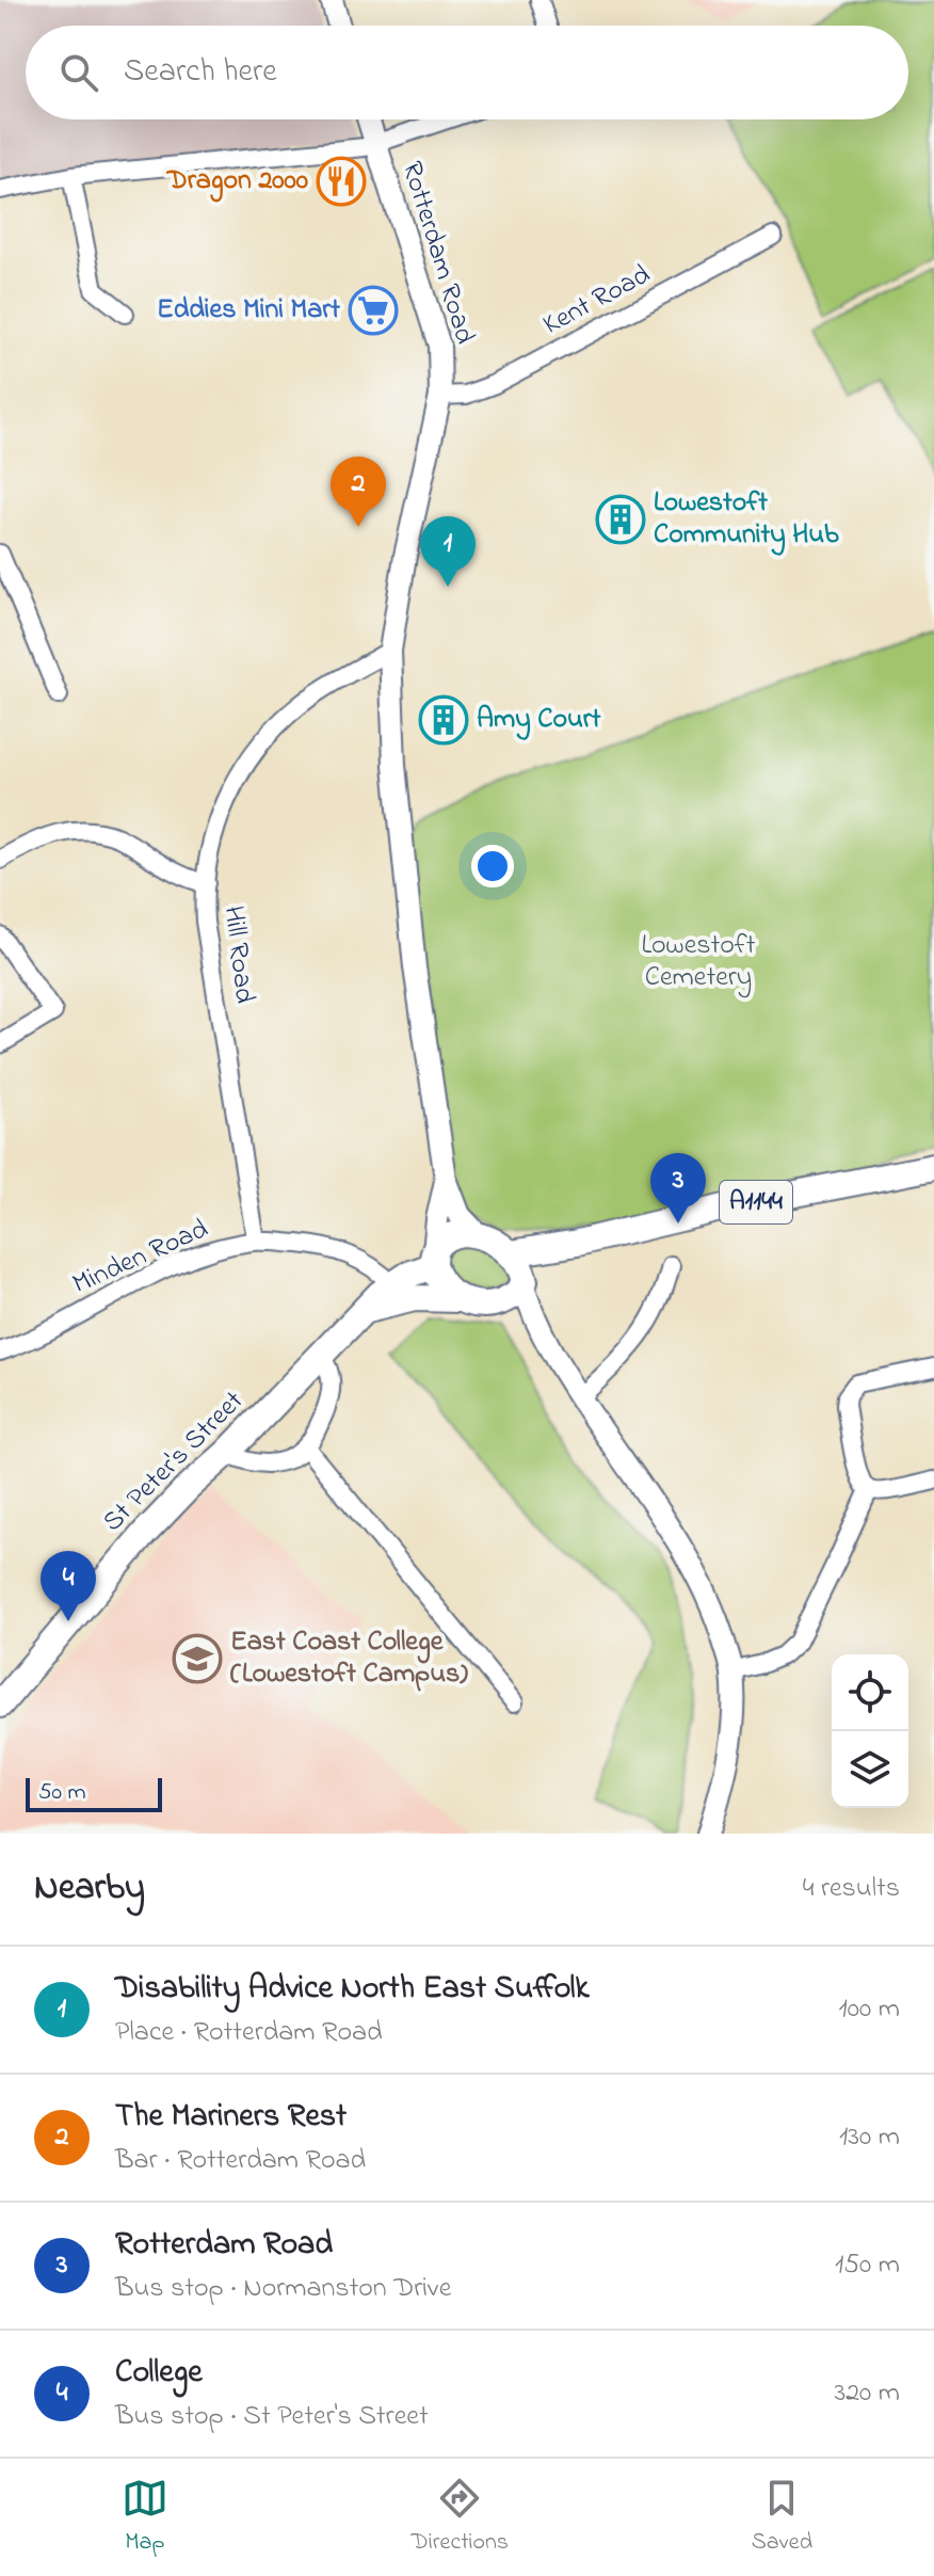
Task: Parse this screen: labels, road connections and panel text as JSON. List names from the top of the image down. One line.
{"streets":{"main road":["A1144","St Peter's Street"],"street":["Rotterdam Road","Kent Road","Hill Road","Minden Road"]},"crossings":[["Rotterdam Road","Kent Road"],["Rotterdam Road","Hill Road"],["Rotterdam Road","A1144"],["Rotterdam Road","St Peter's Street"],["Hill Road","Minden Road"],["A1144","St Peter's Street"],["Minden Road","St Peter's Street"]],"parks":["Lowestoft Cemetery"],"places":{"restaurant":["Dragon 2000"],"supermarket":["Eddies Mini Mart"],"building":["Lowestoft Community Hub","Amy Court"],"school or university":["East Coast College (Lowestoft Campus)"]},"scale_bar":"50 m","page":{"search":"Search here","pins":["2","1","3","4"],"scale":"50 m","heading":["Nearby","4 results"],"list":[{"mark":"1","name":"Disability Advice North East Suffolk","note":"Place · Rotterdam Road","value":"100 m"},{"mark":"2","name":"The Mariners Rest","note":"Bar · Rotterdam Road","value":"130 m"},{"mark":"3","name":"Rotterdam Road","note":"Bus stop · Normanston Drive","value":"150 m"},{"mark":"4","name":"College","note":"Bus stop · St Peter's Street","value":"320 m"}],"nav":["Map","Directions","Saved"]}}
